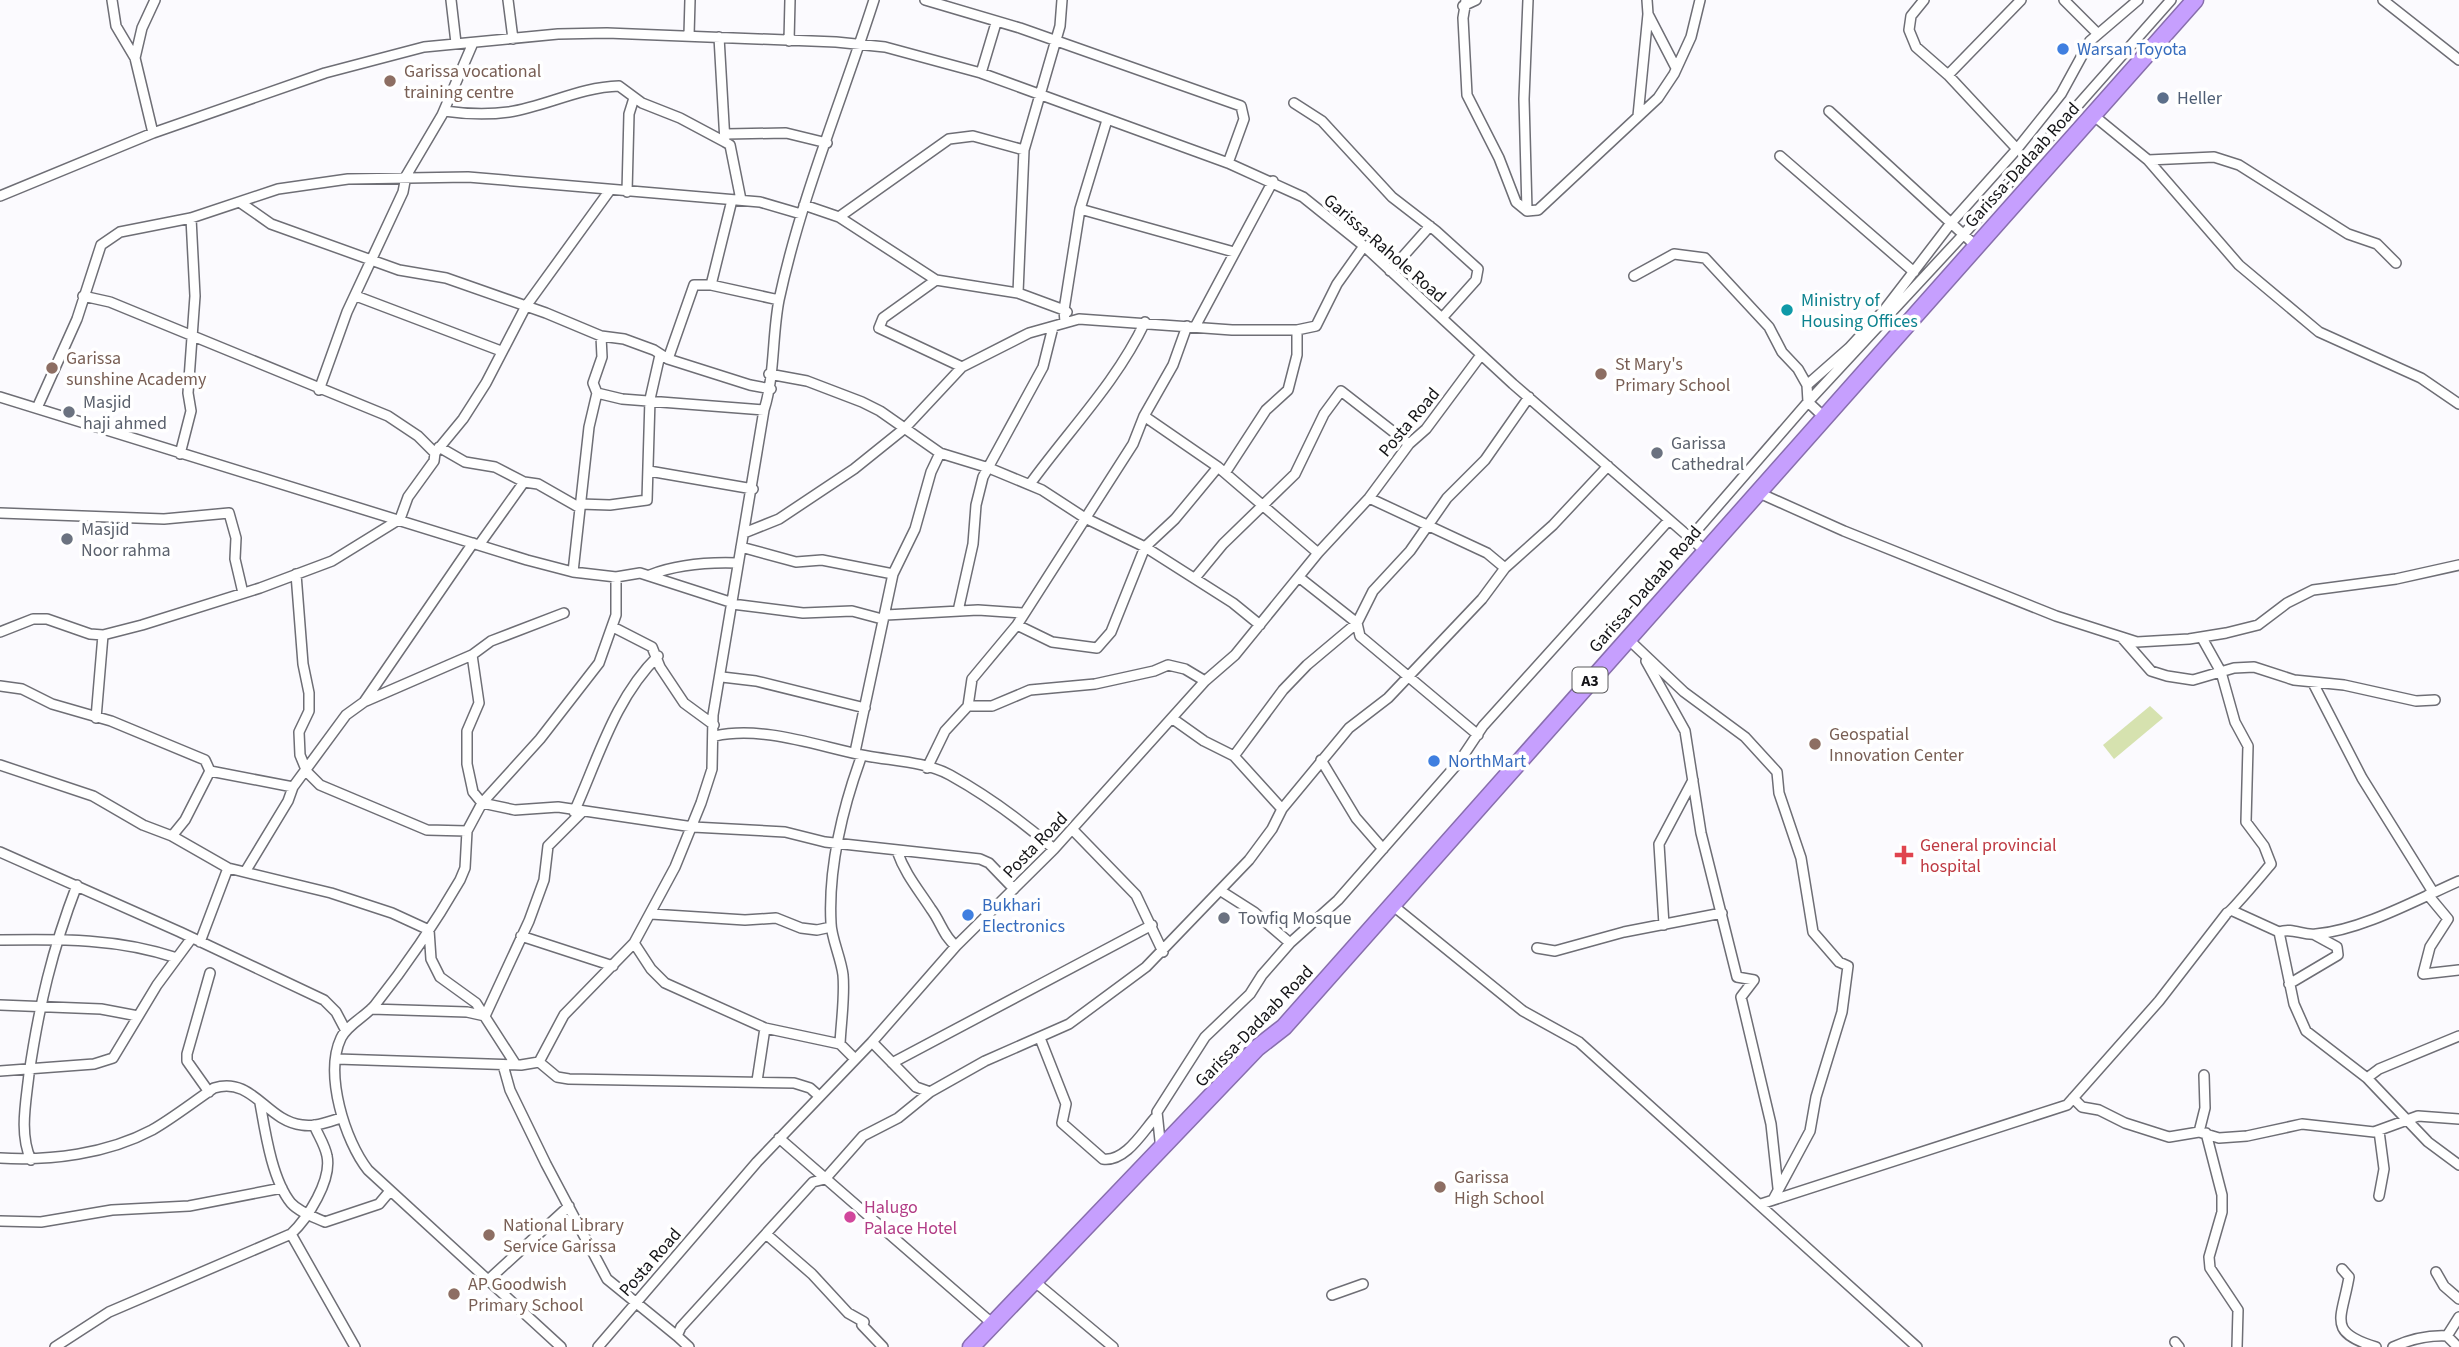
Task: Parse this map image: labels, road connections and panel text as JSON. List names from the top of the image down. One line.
{"streets":{"highway":["Garissa-Dadaab Road","A3"],"street":["Garissa-Rahole Road","Posta Road"]},"crossings":[["Garissa-Dadaab Road","Garissa-Rahole Road"],["Garissa-Rahole Road","Posta Road"]],"places":{"other":["Warsan Toyota","Garissa vocational training centre","Heller","Ministry of Housing Offices","Garissa sunshine Academy","St Mary's Primary School","Masjid haji ahmed","Garissa Cathedral","Masjid Noor rahma","Geospatial Innovation Center","NorthMart","Bukhari Electronics","Towfiq Mosque","Garissa High School","Halugo Palace Hotel","National Library Service Garissa","AP Goodwish Primary School"],"health":["General provincial hospital"]}}
